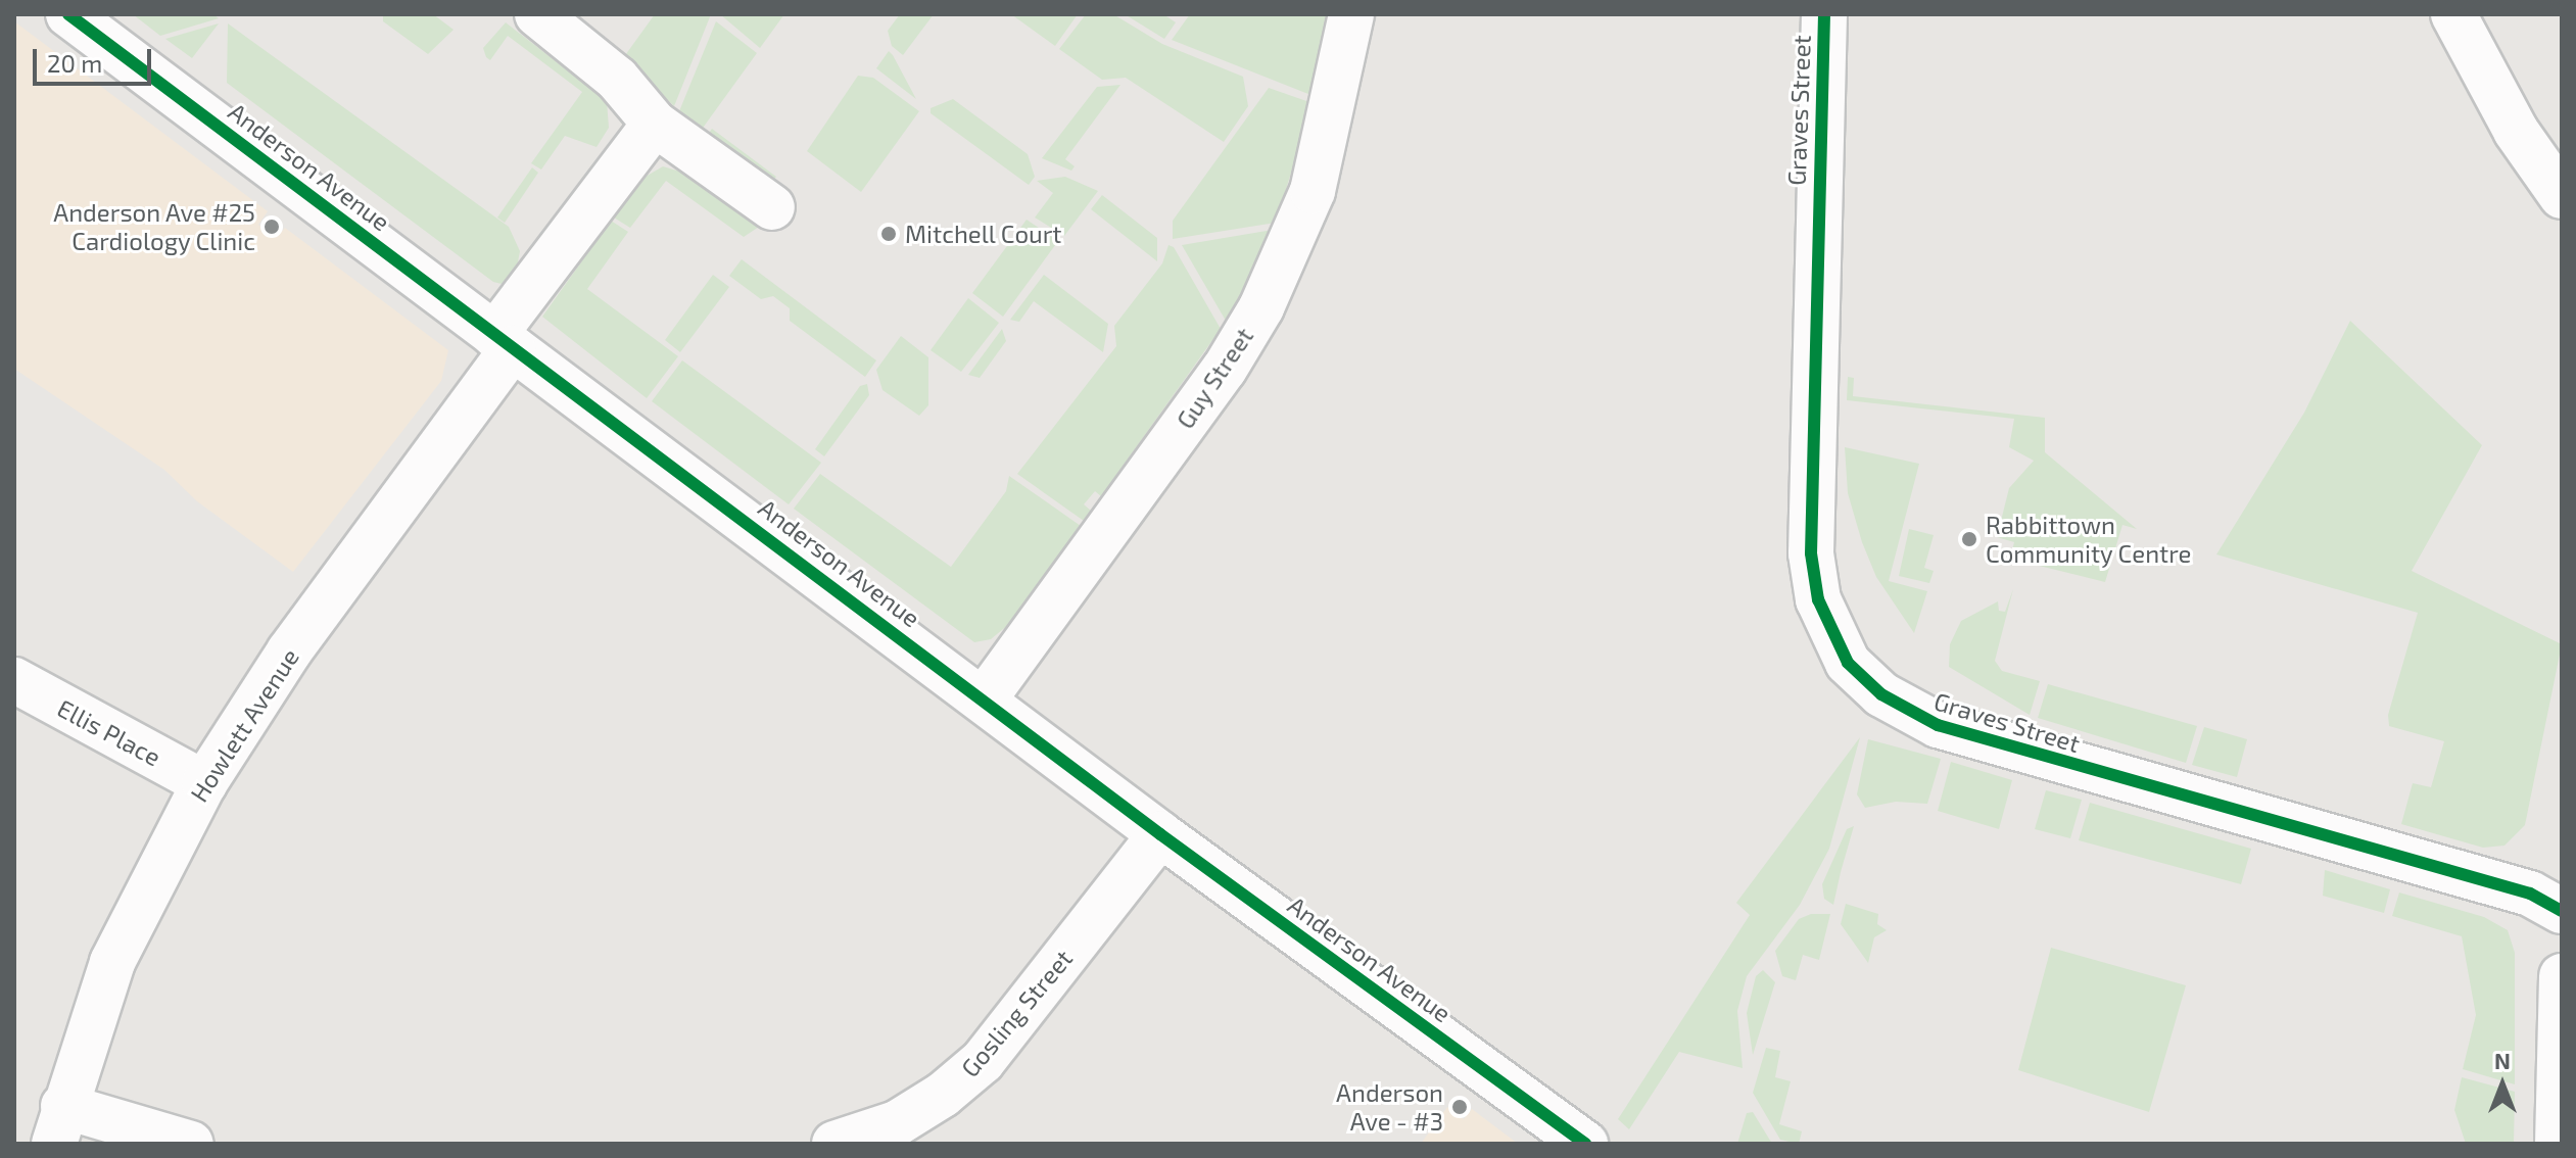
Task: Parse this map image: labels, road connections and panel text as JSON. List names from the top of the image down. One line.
{"streets":{"street":["Graves Street","Anderson Avenue","Guy Street","Howlett Avenue","Ellis Place","Gosling Street"]},"crossings":[["Anderson Avenue","Guy Street"],["Anderson Avenue","Howlett Avenue"],["Anderson Avenue","Gosling Street"],["Howlett Avenue","Ellis Place"]],"places":["Anderson Ave #25 Cardiology Clinic","Mitchell Court","Rabbittown Community Centre","Anderson Ave - #3"],"scale_bar":"20 m","north":"top"}
